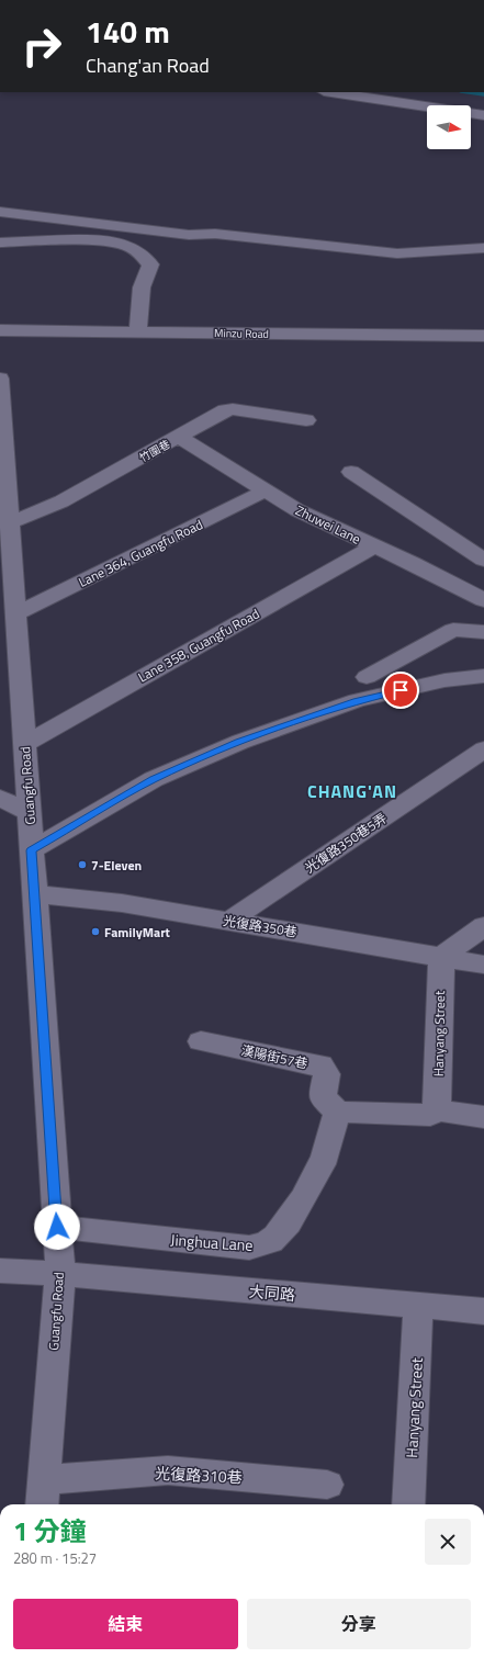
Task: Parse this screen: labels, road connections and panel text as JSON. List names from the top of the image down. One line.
{"streets":{"street":["Minzu Road","竹圍巷","Zhuwei Lane","Lane 364, Guangfu Road","Lane 358, Guangfu Road","Guangfu Road","光復路350巷5弄","光復路350巷","Hanyang Street","漢陽街57巷","Jinghua Lane","大同路","光復路310巷"]},"crossings":[["竹圍巷","Zhuwei Lane"],["竹圍巷","Guangfu Road"],["Zhuwei Lane","Lane 364, Guangfu Road"],["Zhuwei Lane","Lane 358, Guangfu Road"],["Lane 364, Guangfu Road","Guangfu Road"],["Lane 358, Guangfu Road","Guangfu Road"],["Guangfu Road","光復路350巷"],["Guangfu Road","Jinghua Lane"],["Guangfu Road","大同路"],["Guangfu Road","光復路310巷"],["光復路350巷5弄","光復路350巷"],["光復路350巷","Hanyang Street"],["Hanyang Street","大同路"],["漢陽街57巷","Jinghua Lane"]],"districts":["CHANG'AN"],"places":["7-Eleven","FamilyMart"],"north":"right","page":{"turn":["140 m","Chang'an Road"],"heading":["1 分鐘","280 m · 15:27"],"buttons":["結束","分享"]}}
